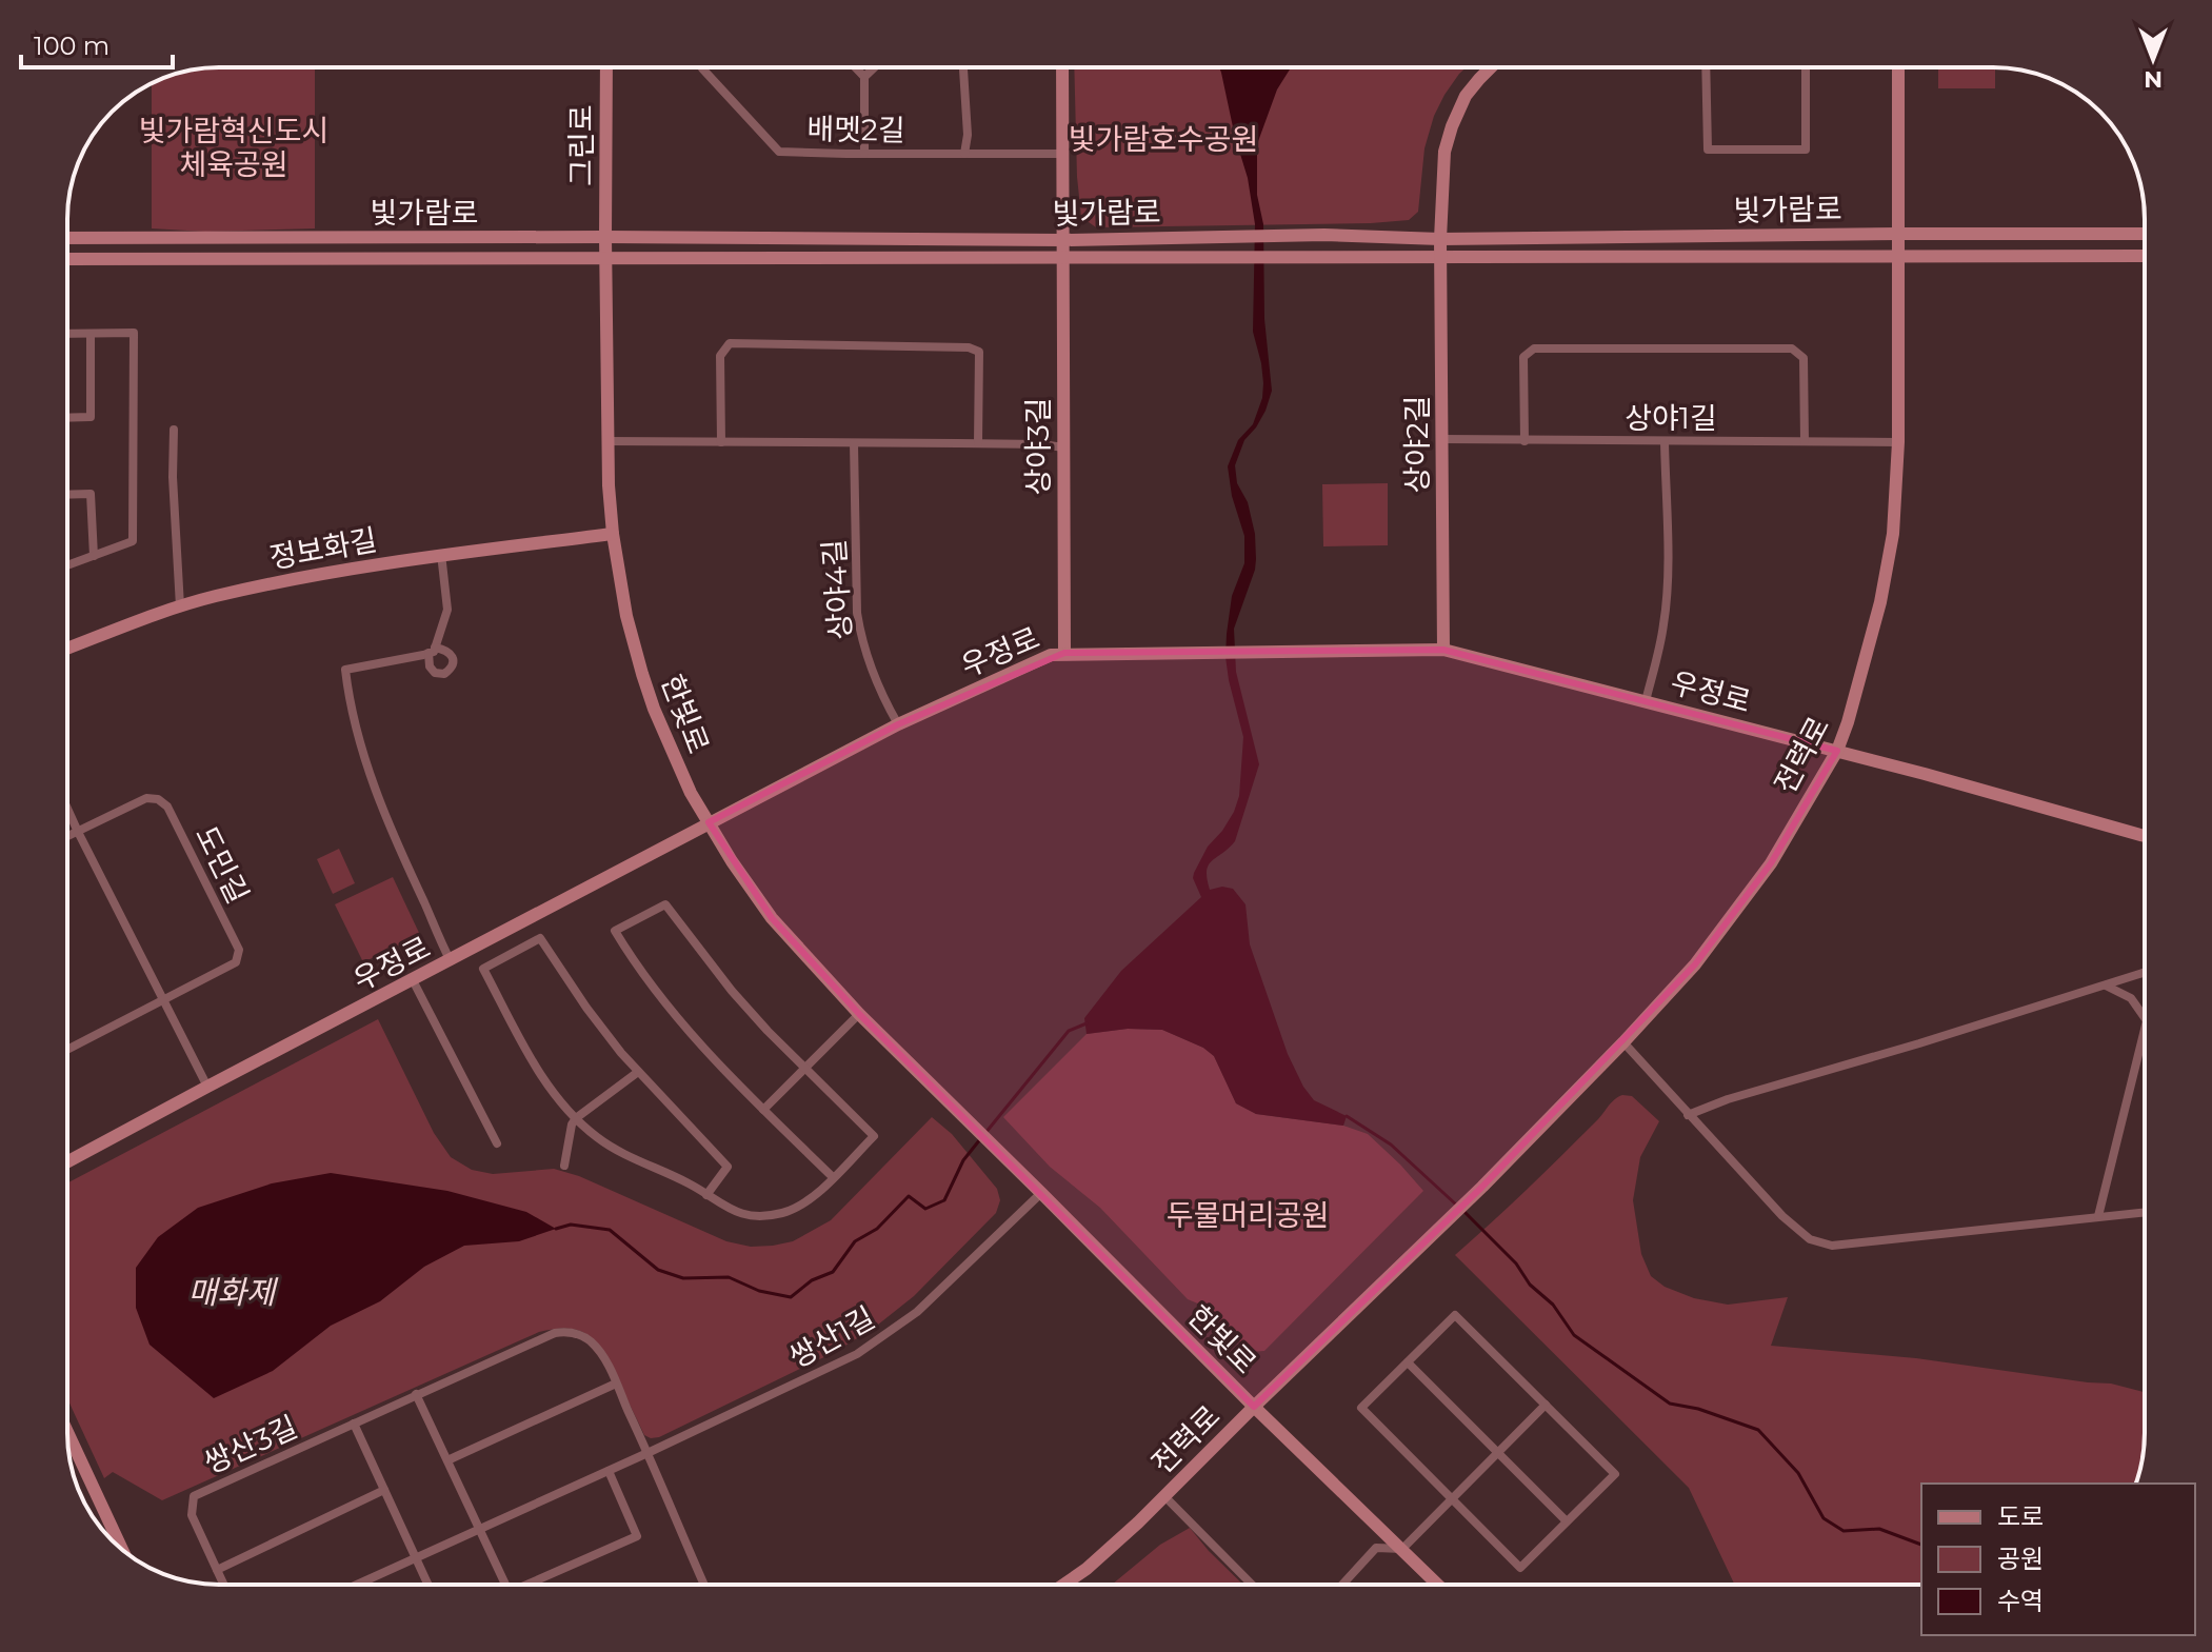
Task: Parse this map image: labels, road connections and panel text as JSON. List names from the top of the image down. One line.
{"streets":{"street":["배멧2길","그린로","빛가람로","상야1길","상야2길","상야3길","정보화길","상야4길","우정로","한빛로","전력로","도민길","쌍산1길","쌍산3길"]},"crossings":[["배멧2길","상야3길"],["그린로","빛가람로"],["그린로","한빛로"],["빛가람로","상야2길"],["빛가람로","상야3길"],["빛가람로","한빛로"],["빛가람로","전력로"],["상야1길","상야2길"],["상야1길","전력로"],["상야2길","우정로"],["상야3길","우정로"],["정보화길","한빛로"],["상야4길","우정로"],["우정로","한빛로"],["우정로","전력로"],["한빛로","전력로"],["한빛로","쌍산1길"],["쌍산1길","쌍산3길"]],"water":["매화제"],"parks":["빛가람혁신도시 체육공원","빛가람호수공원","두물머리공원"],"legend":["도로","공원","수역"],"scale_bar":"100 m","north":"bottom"}
